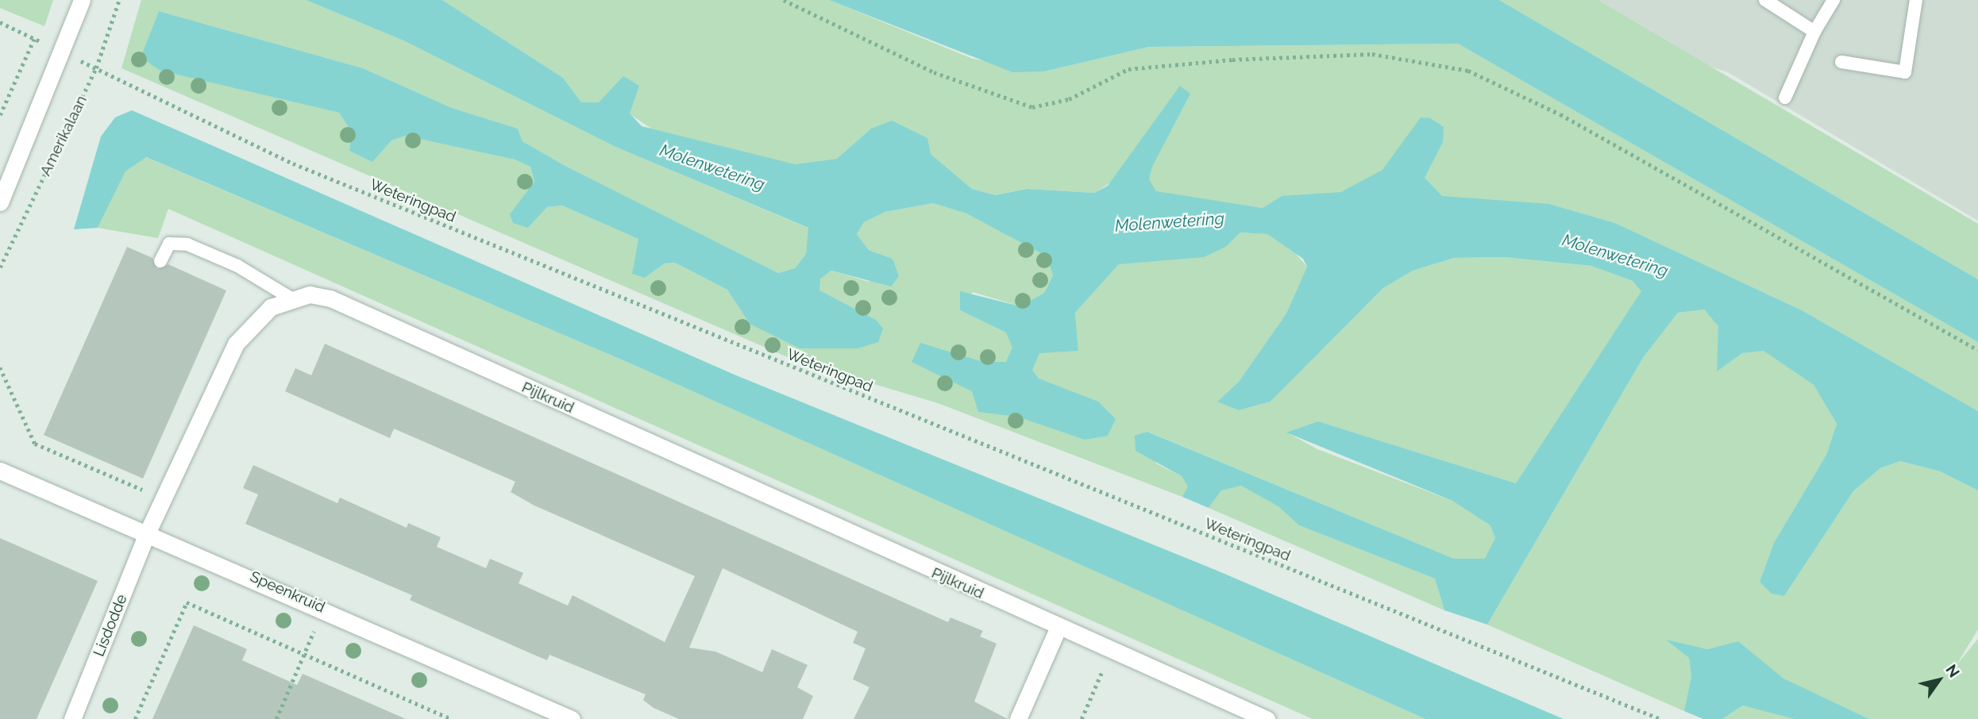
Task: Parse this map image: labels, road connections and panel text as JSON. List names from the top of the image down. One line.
{"streets":{"street":["Amerikalaan","Pijlkruid","Speenkruid","Lisdodde"],"path":["Weteringpad"]},"crossings":[["Amerikalaan","Weteringpad"],["Speenkruid","Lisdodde"]],"water":["Molenwetering"],"north":"top right"}
